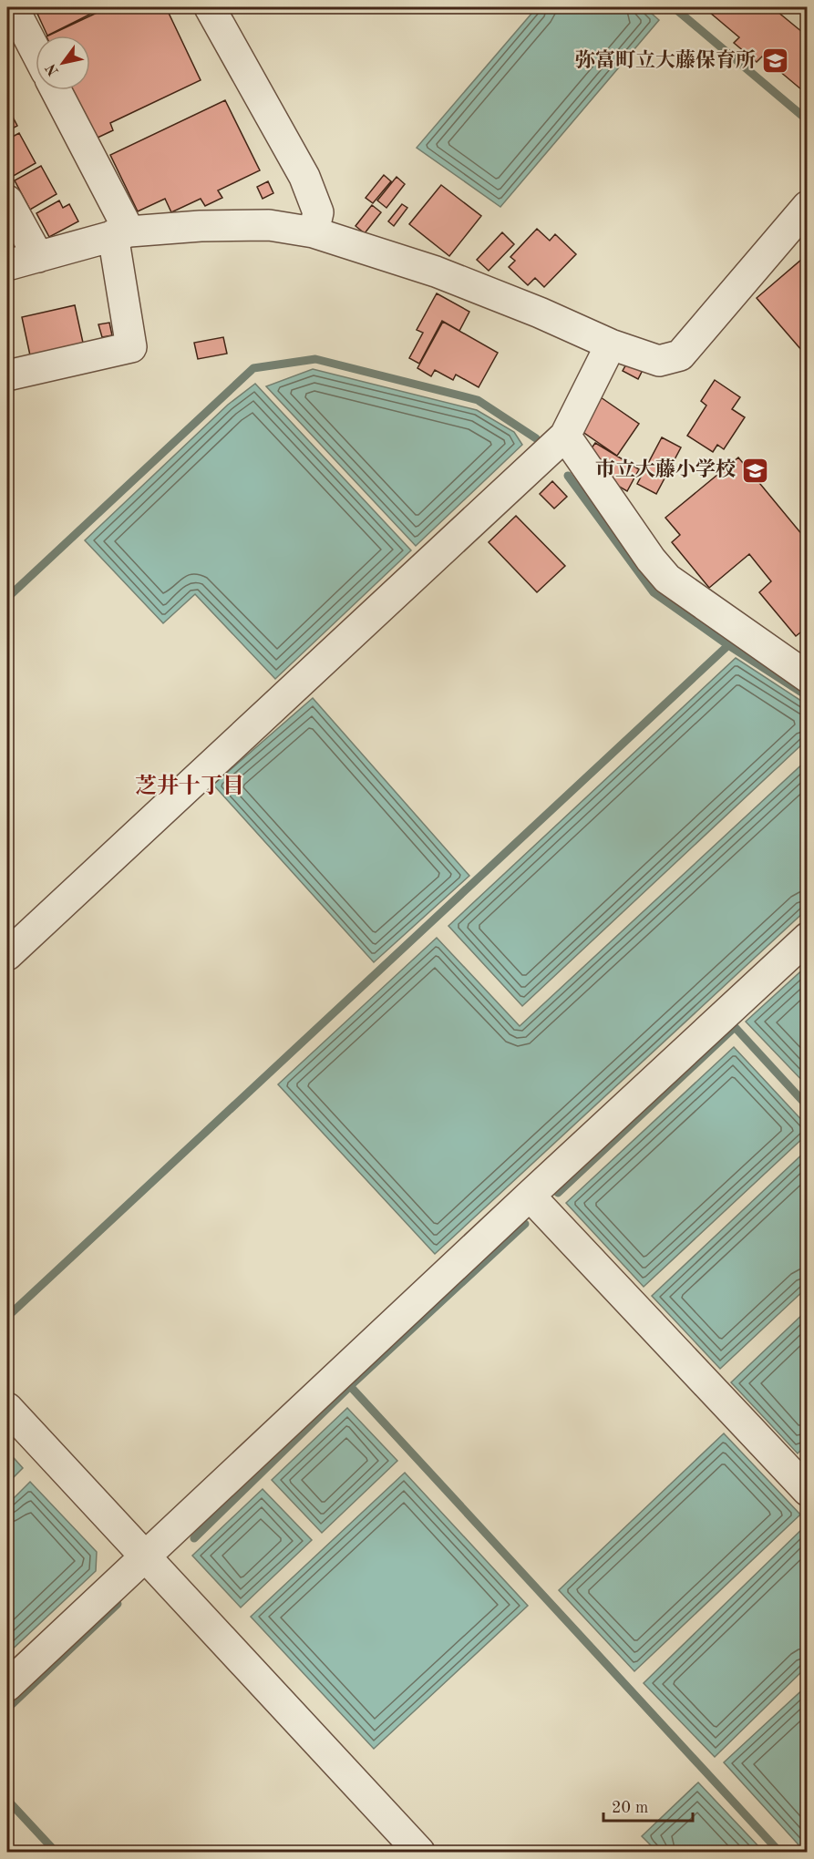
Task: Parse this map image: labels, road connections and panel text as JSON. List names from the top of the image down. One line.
{"districts":["芝井十丁目"],"places":{"school or university":["弥富町立大藤保育所","市立大藤小学校"]},"scale_bar":"20 m","north":"bottom left"}
